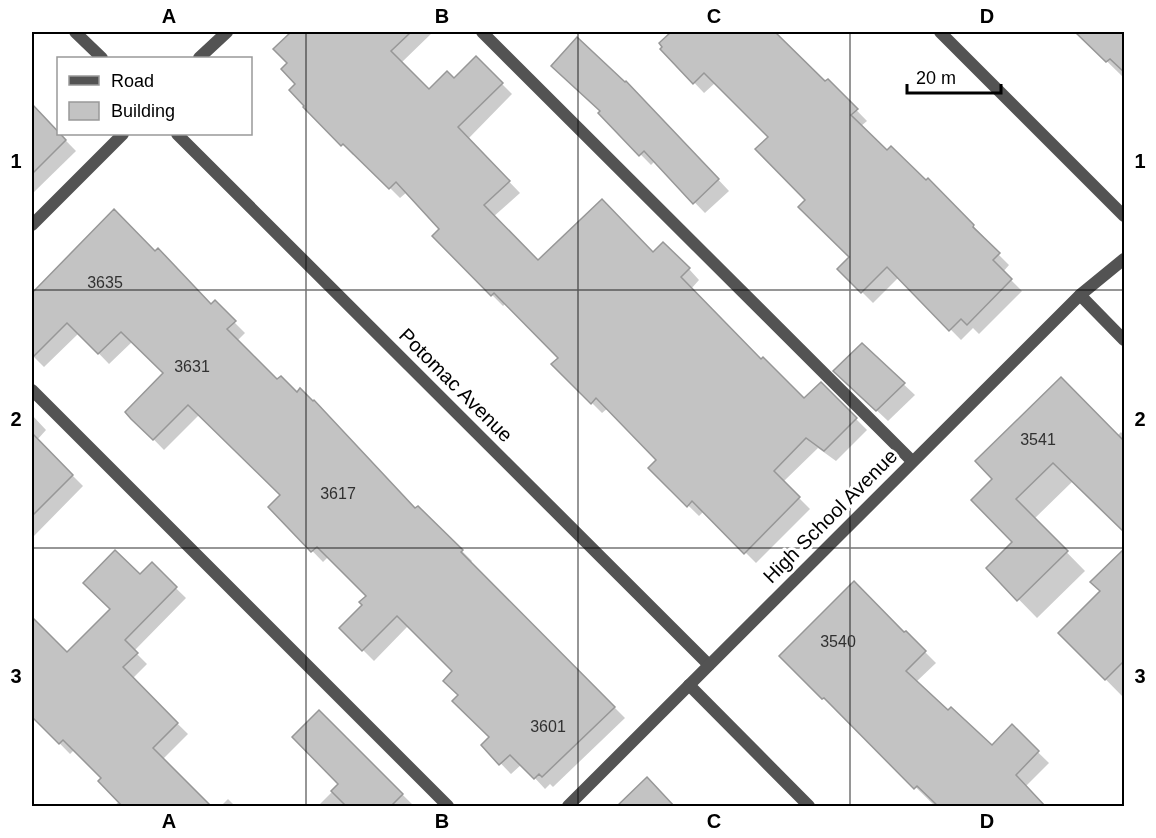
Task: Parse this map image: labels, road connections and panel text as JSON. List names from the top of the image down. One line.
{"streets":{"street":["Potomac Avenue","High School Avenue"]},"crossings":[["Potomac Avenue","High School Avenue"]],"house_numbers":["3635","3631","3541","3617","3540","3601"],"legend":["Road","Building"],"scale_bar":"20 m","grid":{"columns":["A","B","C","D"],"rows":["1","2","3"]}}
